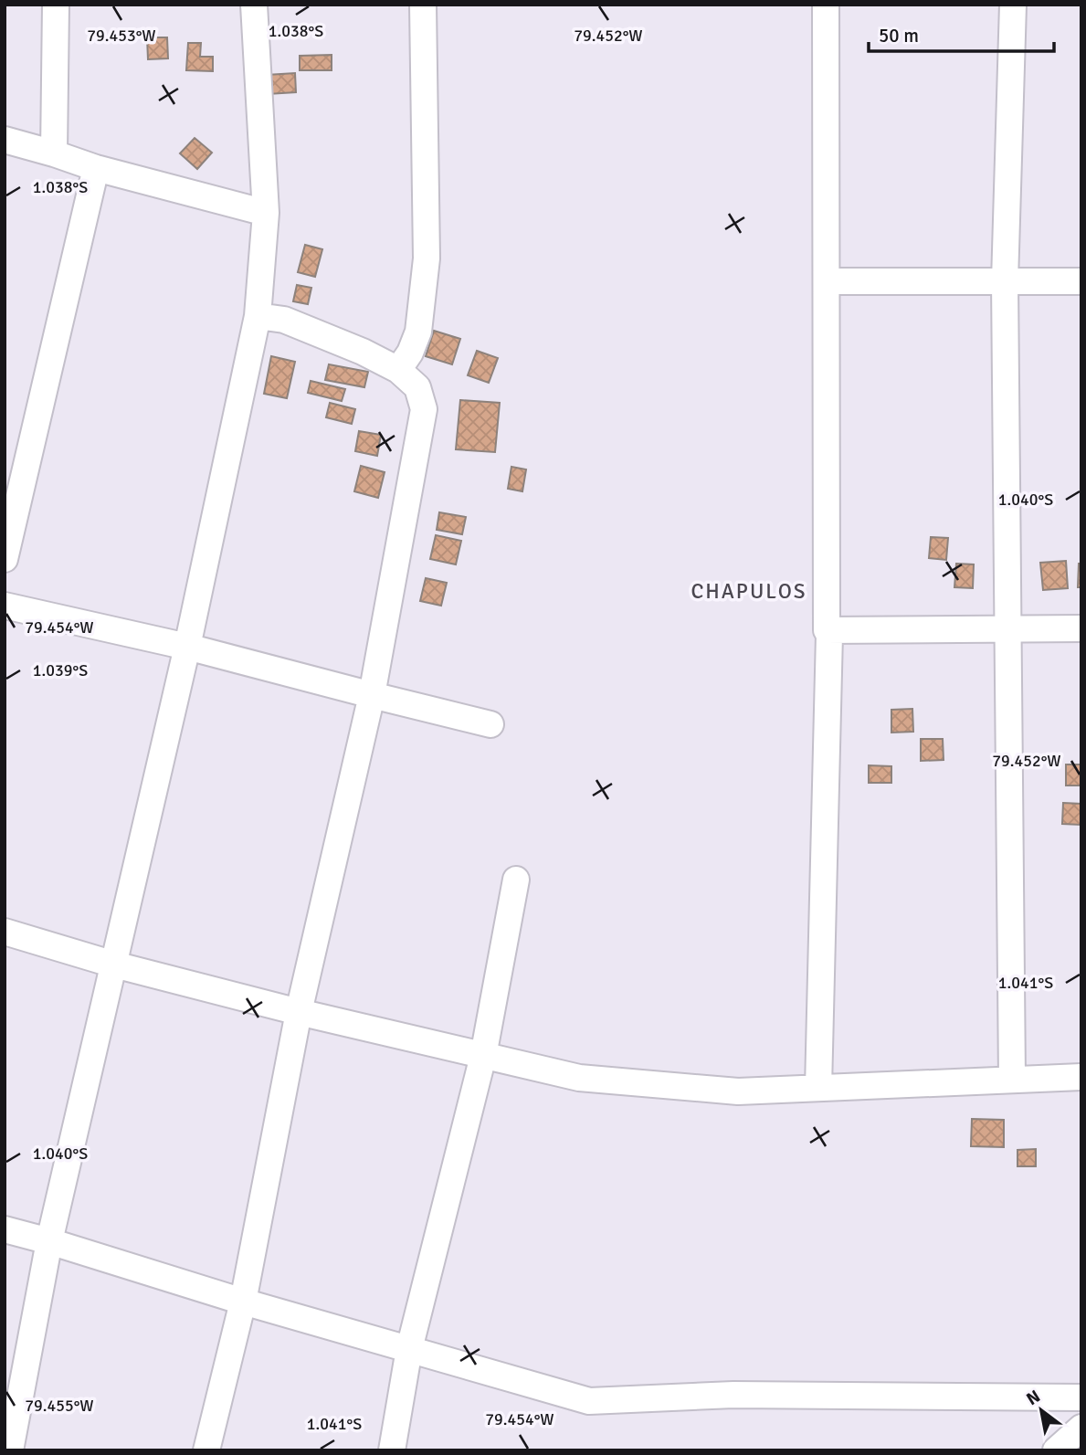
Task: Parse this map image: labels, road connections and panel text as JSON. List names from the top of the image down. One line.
{"districts":["CHAPULOS"],"scale_bar":"50 m","north":"top left","coordinates":["1.038°S","79.452°W","79.453°W","1.040°S","79.454°W","1.039°S","1.041°S","79.455°W"]}
